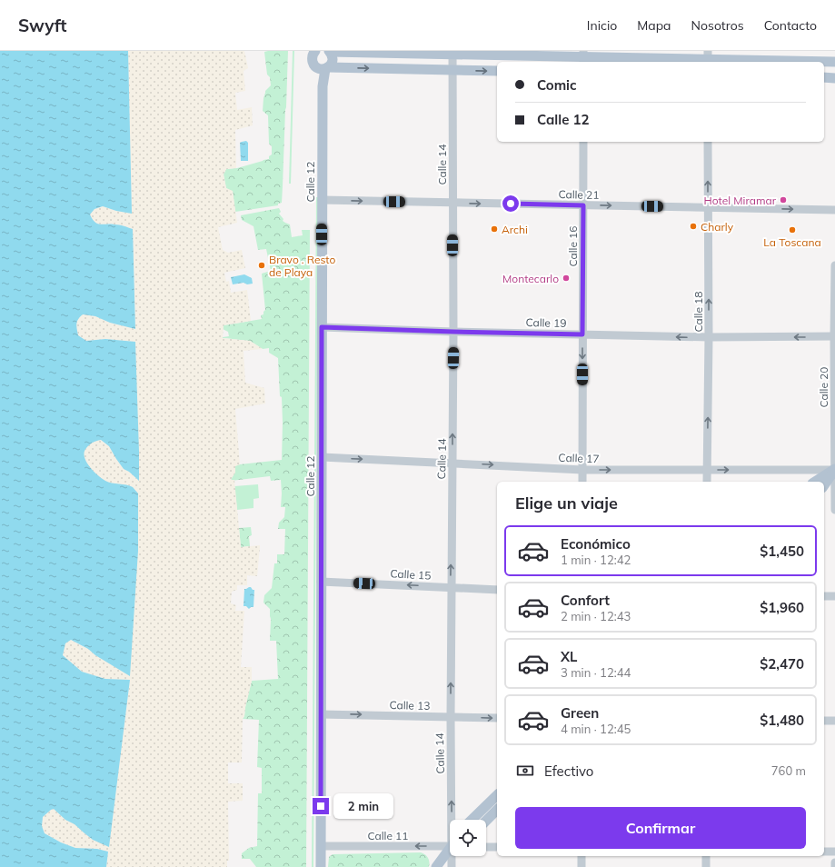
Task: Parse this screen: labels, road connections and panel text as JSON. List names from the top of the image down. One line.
{"streets":{"main road":["Calle 12"],"street":["Calle 14","Calle 21","Calle 16","Calle 18","Calle 19","Calle 20","Calle 17","Calle 15","Calle 13","Calle 11"]},"crossings":[["Calle 14","Calle 21"],["Calle 14","Calle 19"],["Calle 14","Calle 17"],["Calle 14","Calle 15"],["Calle 14","Calle 13"],["Calle 12","Calle 21"],["Calle 12","Calle 19"],["Calle 12","Calle 17"],["Calle 12","Calle 15"],["Calle 12","Calle 13"],["Calle 12","Calle 11"],["Calle 21","Calle 16"],["Calle 21","Calle 18"],["Calle 16","Calle 19"],["Calle 16","Calle 17"],["Calle 18","Calle 19"],["Calle 18","Calle 17"],["Calle 19","Calle 20"],["Calle 20","Calle 17"]],"one_way":["Calle 14","Calle 21","Calle 16","Calle 18","Calle 19","Calle 17","Calle 15","Calle 13","Calle 11"],"places":["Hotel Miramar","Charly","Archi","La Toscana","Bravo . Resto de Playa","Montecarlo"],"page":{"header":"Swyft","nav":["Inicio","Mapa","Nosotros","Contacto"],"banner":["Comic","Calle 12"],"heading":"Elige un viaje","list":[{"name":"Económico","note":"1 min · 12:42","value":"$1,450"},{"name":"Confort","note":"2 min · 12:43","value":"$1,960"},{"name":"XL","note":"3 min · 12:44","value":"$2,470"},{"name":"Green","note":"4 min · 12:45","value":"$1,480"}],"pay":["Efectivo","760 m"],"bubble":"2 min","buttons":"Confirmar"}}
